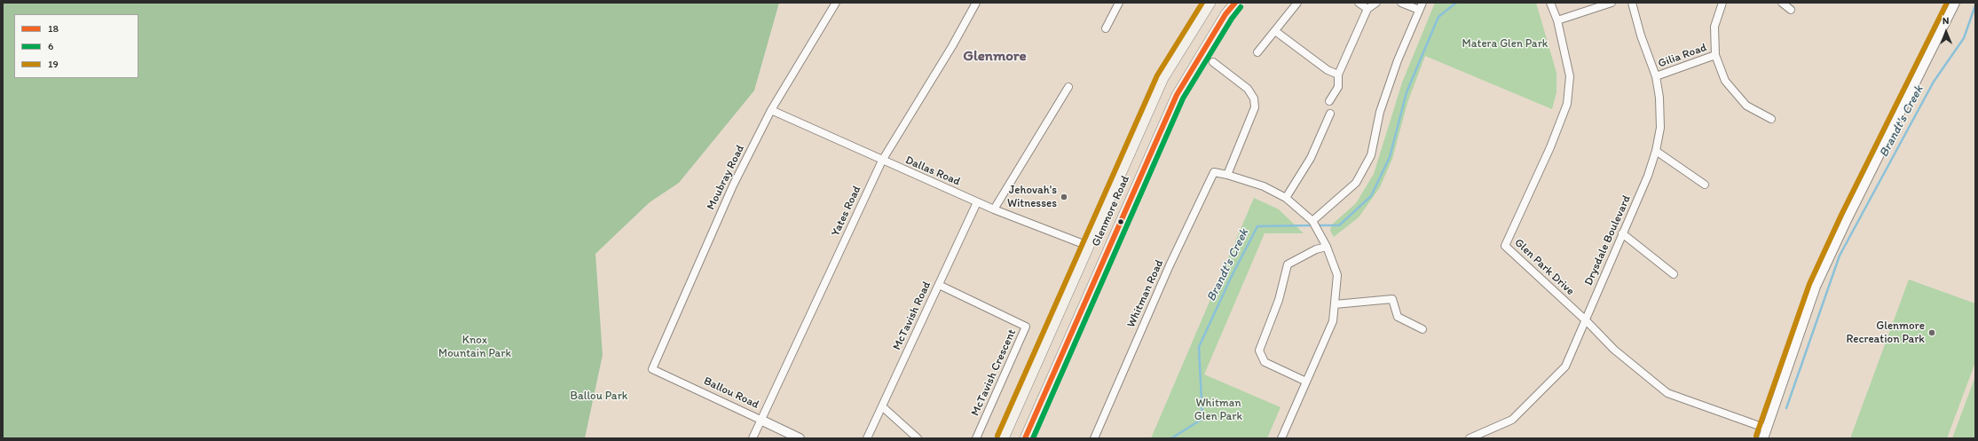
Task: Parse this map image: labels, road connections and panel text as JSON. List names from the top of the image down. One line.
{"streets":{"main road":["Glenmore Road"],"street":["Gilia Road","Dallas Road","Moubray Road","Yates Road","Drysdale Boulevard","Glen Park Drive","Whitman Road","McTavish Road","McTavish Crescent","Ballou Road"]},"crossings":[["Gilia Road","Drysdale Boulevard"],["Dallas Road","Moubray Road"],["Dallas Road","Yates Road"],["Dallas Road","Glenmore Road"],["Dallas Road","McTavish Road"],["Moubray Road","Ballou Road"],["Yates Road","Ballou Road"],["Drysdale Boulevard","Glen Park Drive"],["McTavish Road","McTavish Crescent"]],"districts":["Glenmore"],"water":["Brandt's Creek"],"parks":["Matera Glen Park","Knox Mountain Park","Ballou Park","Whitman Glen Park"],"places":["Jehovah's Witnesses","Glenmore Recreation Park"],"lines":["transit line 18","transit line 19","transit line 6"],"legend":["18","6","19"],"north":"top"}
